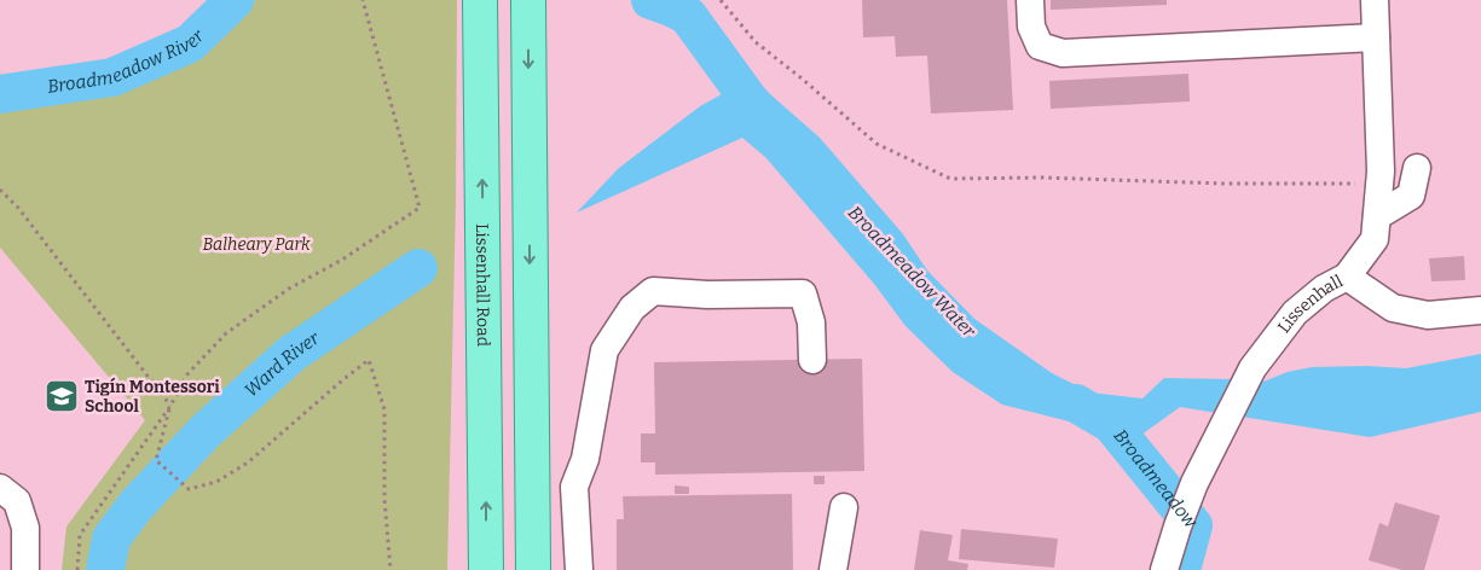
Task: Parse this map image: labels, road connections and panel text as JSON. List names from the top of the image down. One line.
{"streets":{"main road":["Lissenhall Road"],"street":["Lissenhall"]},"water":["Broadmeadow River","Broadmeadow Water","Ward River","Broadmeadow"],"parks":["Balheary Park"],"places":{"school or university":["Tigín Montessori School"]}}
